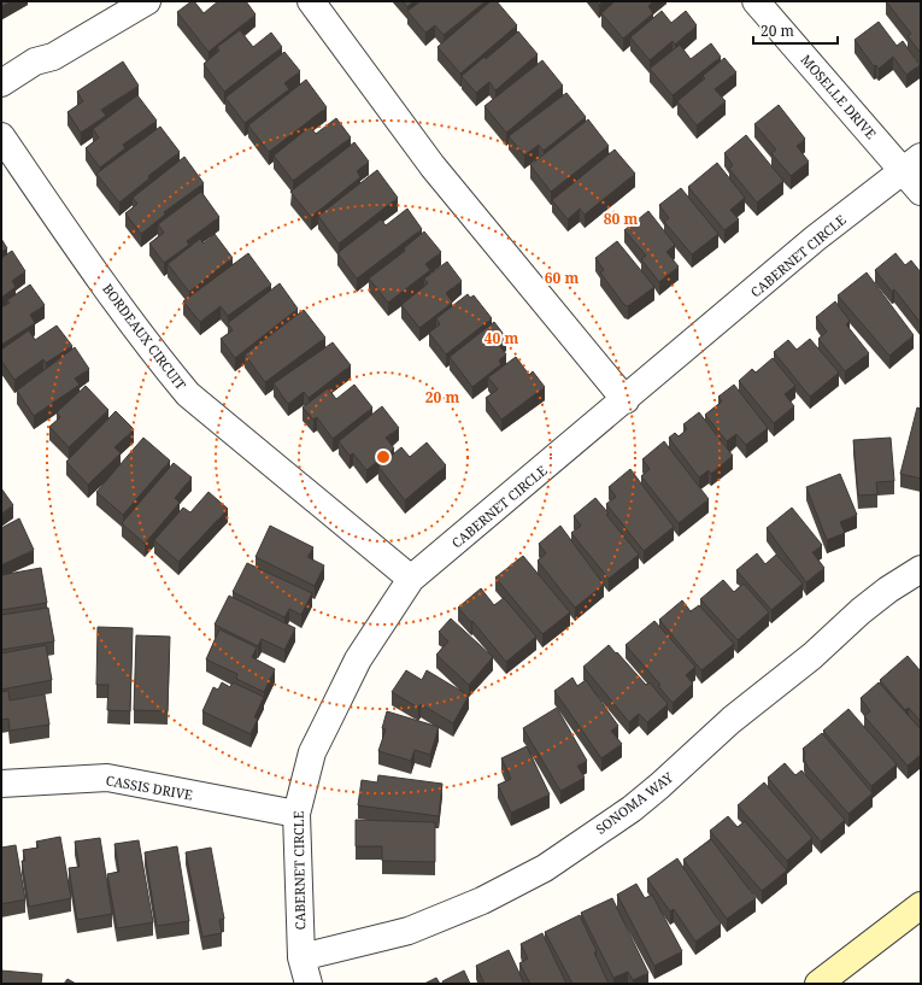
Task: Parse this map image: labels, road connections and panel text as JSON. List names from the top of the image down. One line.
{"streets":{"street":["MOSELLE DRIVE","CABERNET CIRCLE","BORDEAUX CIRCUIT","CASSIS DRIVE","SONOMA WAY"]},"crossings":[["MOSELLE DRIVE","CABERNET CIRCLE"],["CABERNET CIRCLE","BORDEAUX CIRCUIT"],["CABERNET CIRCLE","CASSIS DRIVE"],["CABERNET CIRCLE","SONOMA WAY"]],"scale_bar":"20 m","rings":["80 m","60 m","40 m","20 m"]}
